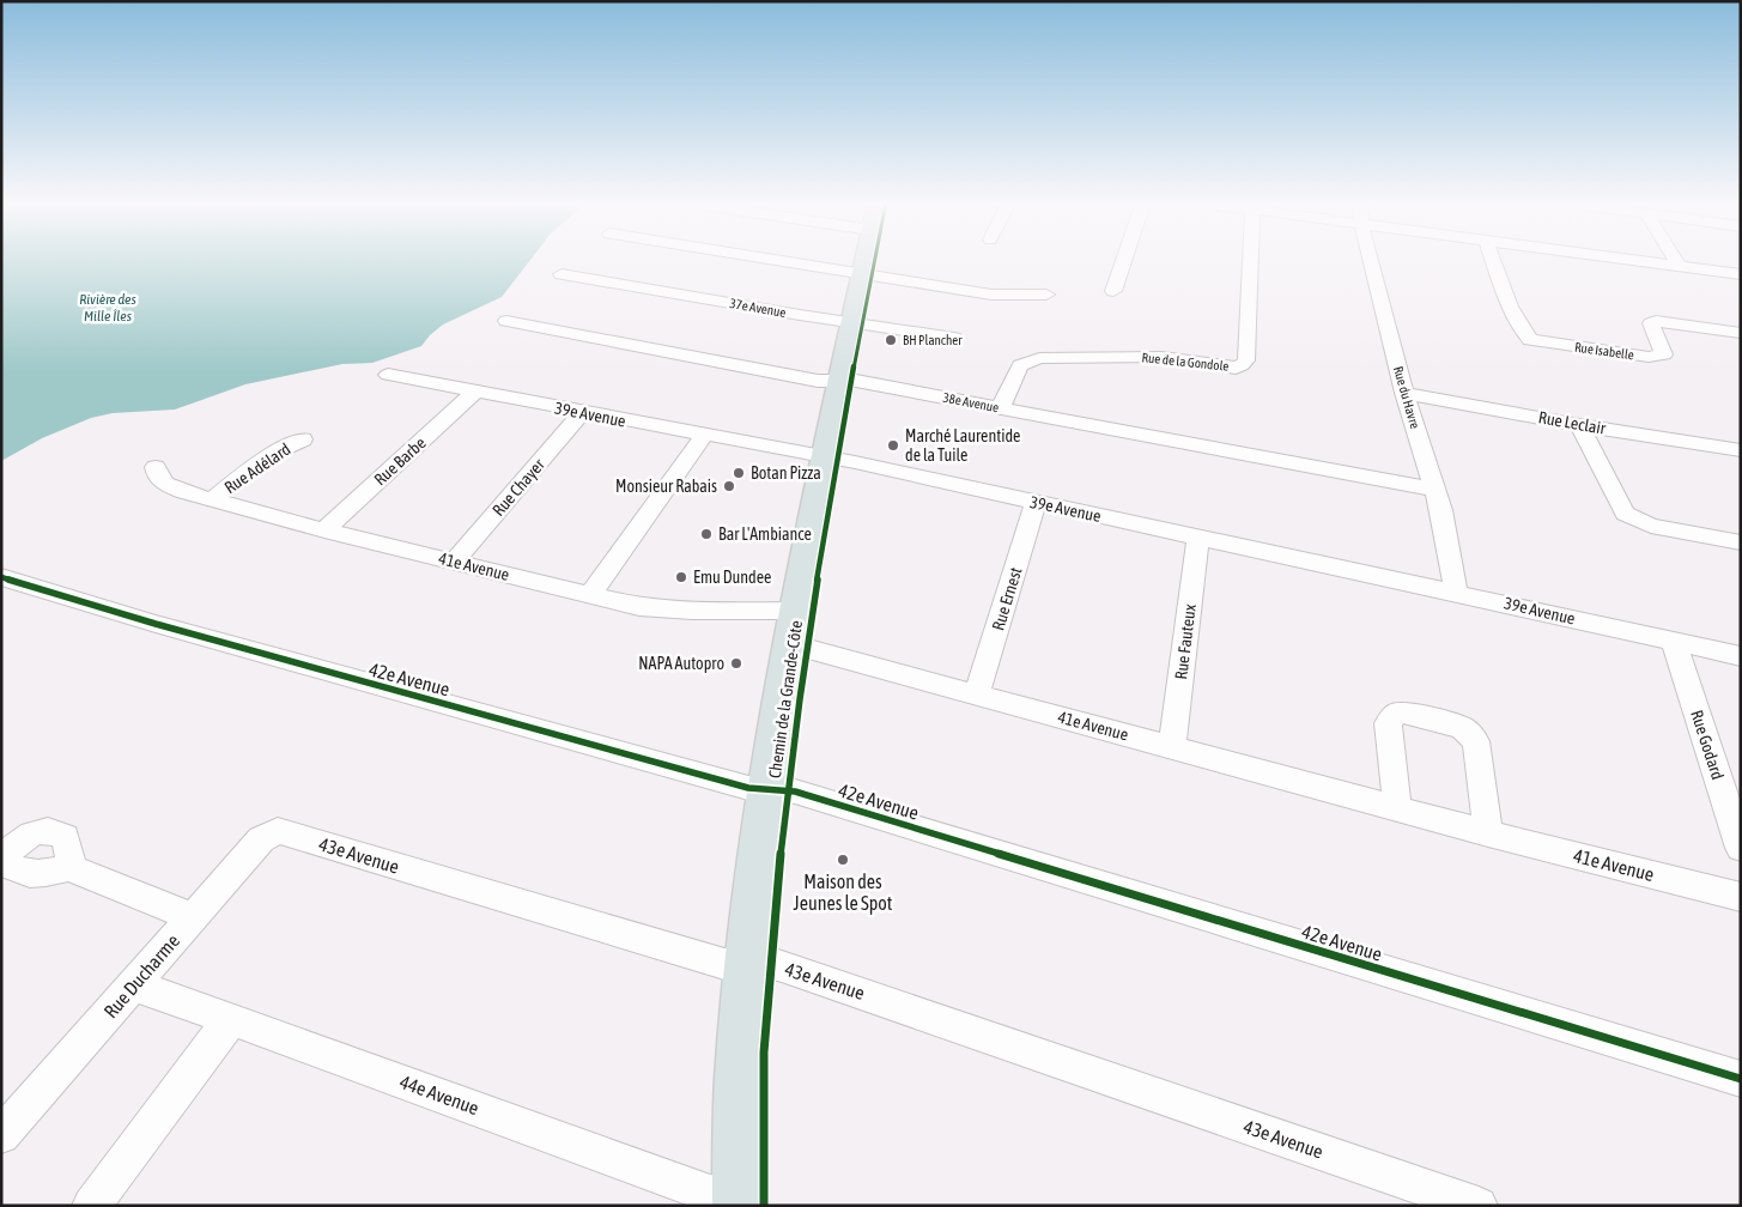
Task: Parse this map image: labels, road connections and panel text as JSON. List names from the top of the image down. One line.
{"streets":{"main road":["Chemin de la Grande-Côte"],"street":["37e Avenue","Rue Isabelle","Rue de la Gondole","Rue du Havre","38e Avenue","39e Avenue","Rue Leclair","Rue Barbe","Rue Adélard","Rue Chayer","41e Avenue","Rue Ernest","Rue Fauteux","42e Avenue","Rue Godard","43e Avenue","Rue Ducharme","44e Avenue"]},"crossings":[["37e Avenue","Chemin de la Grande-Côte"],["Rue de la Gondole","38e Avenue"],["Rue du Havre","38e Avenue"],["Rue du Havre","39e Avenue"],["Rue du Havre","Rue Leclair"],["38e Avenue","Chemin de la Grande-Côte"],["39e Avenue","Rue Barbe"],["39e Avenue","Rue Chayer"],["39e Avenue","Rue Ernest"],["39e Avenue","Rue Fauteux"],["39e Avenue","Chemin de la Grande-Côte"],["39e Avenue","Rue Godard"],["Rue Barbe","41e Avenue"],["Rue Adélard","41e Avenue"],["Rue Chayer","41e Avenue"],["41e Avenue","Rue Ernest"],["41e Avenue","Rue Fauteux"],["41e Avenue","Chemin de la Grande-Côte"],["42e Avenue","Chemin de la Grande-Côte"],["Chemin de la Grande-Côte","43e Avenue"],["Chemin de la Grande-Côte","44e Avenue"],["43e Avenue","Rue Ducharme"],["Rue Ducharme","44e Avenue"]],"water":["Rivière des Mille Îles"],"places":["BH Plancher","Marché Laurentide de la Tuile","Botan Pizza","Monsieur Rabais","Bar L'Ambiance","Emu Dundee","NAPA Autopro","Maison des Jeunes le Spot"]}
